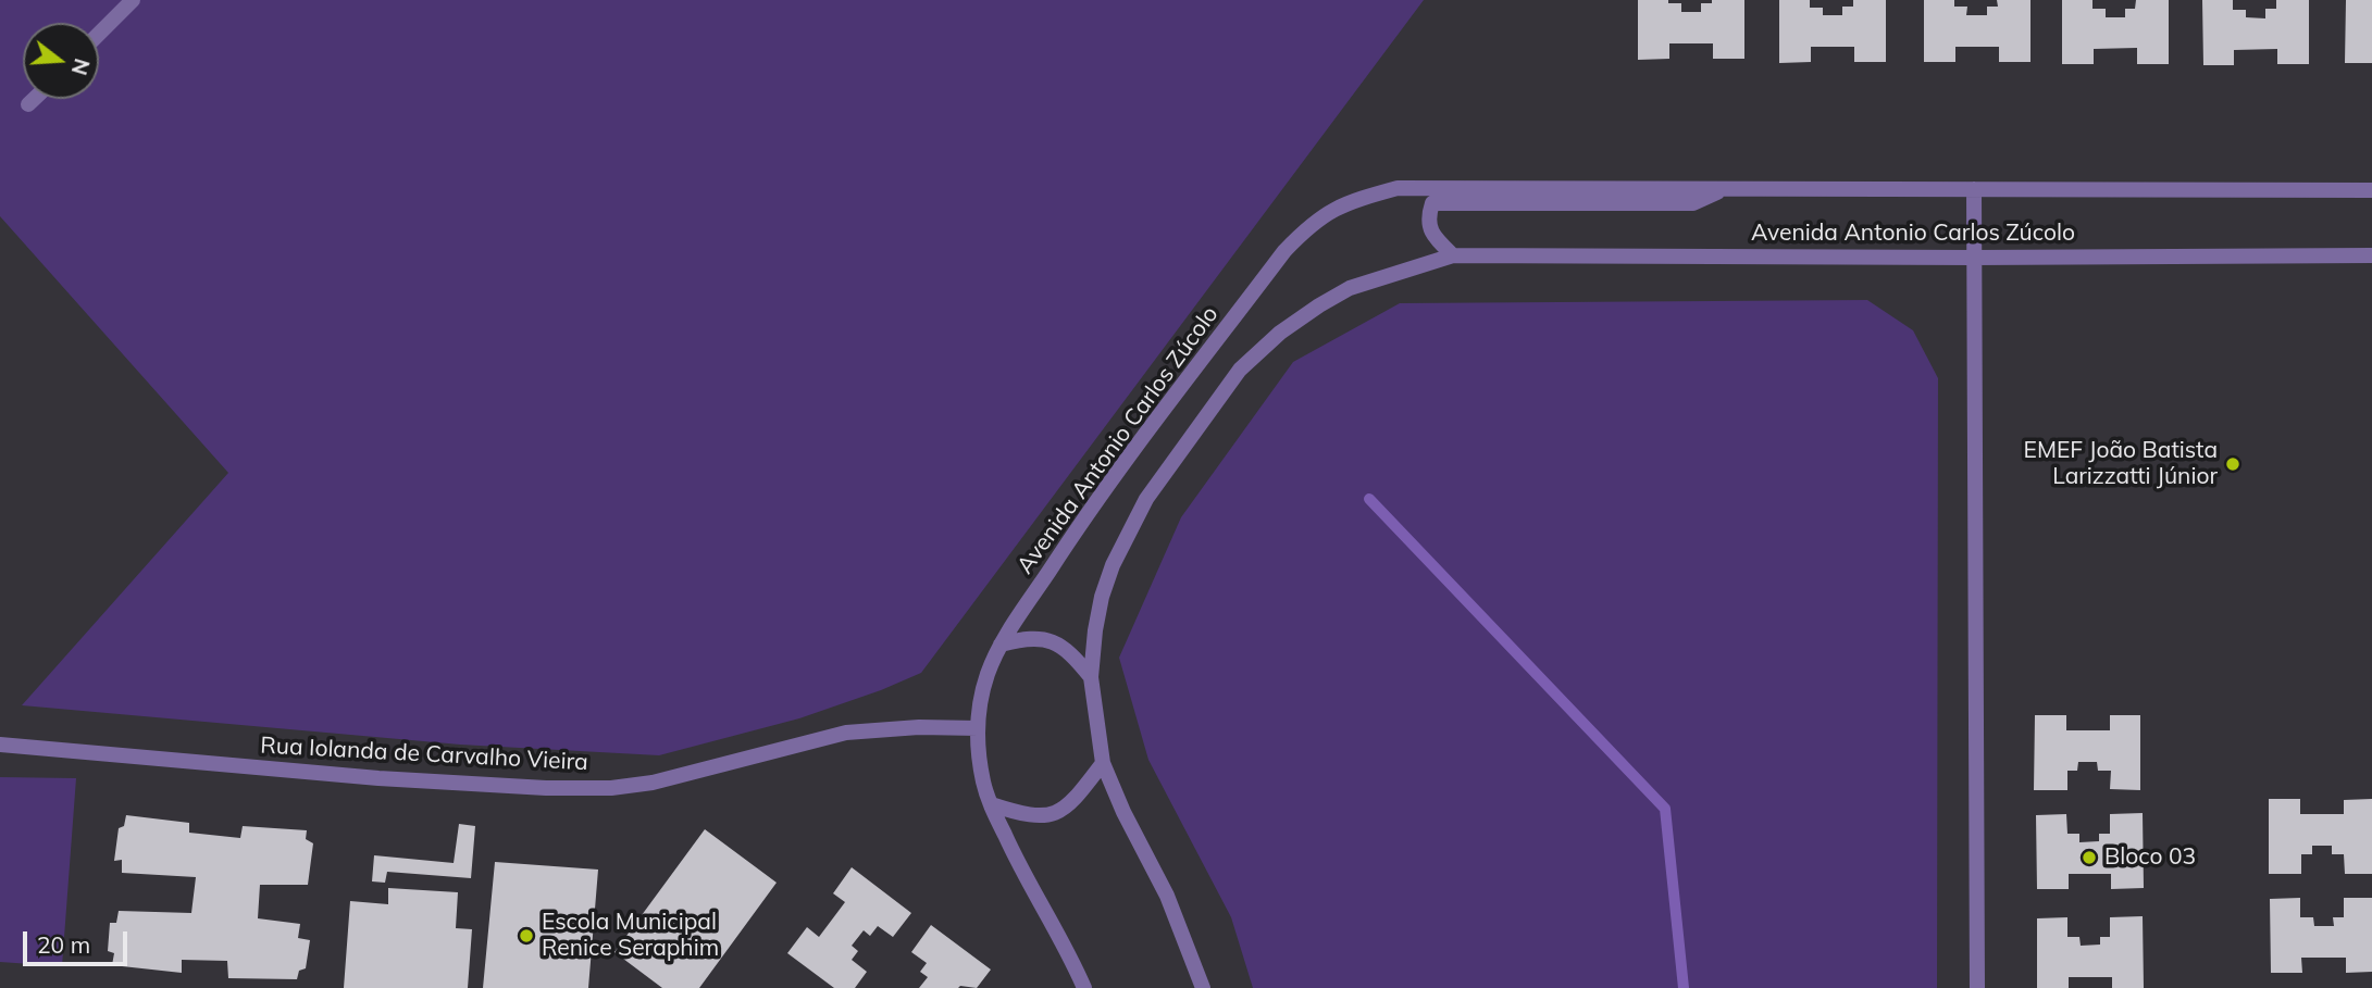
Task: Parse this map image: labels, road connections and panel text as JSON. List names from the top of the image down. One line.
{"streets":{"street":["Avenida Antonio Carlos Zúcolo","Rua Iolanda de Carvalho Vieira"]},"crossings":[["Avenida Antonio Carlos Zúcolo","Rua Iolanda de Carvalho Vieira"]],"places":["EMEF João Batista Larizzatti Júnior","Bloco 03","Escola Municipal Renice Seraphim"],"scale_bar":"20 m","north":"right"}
